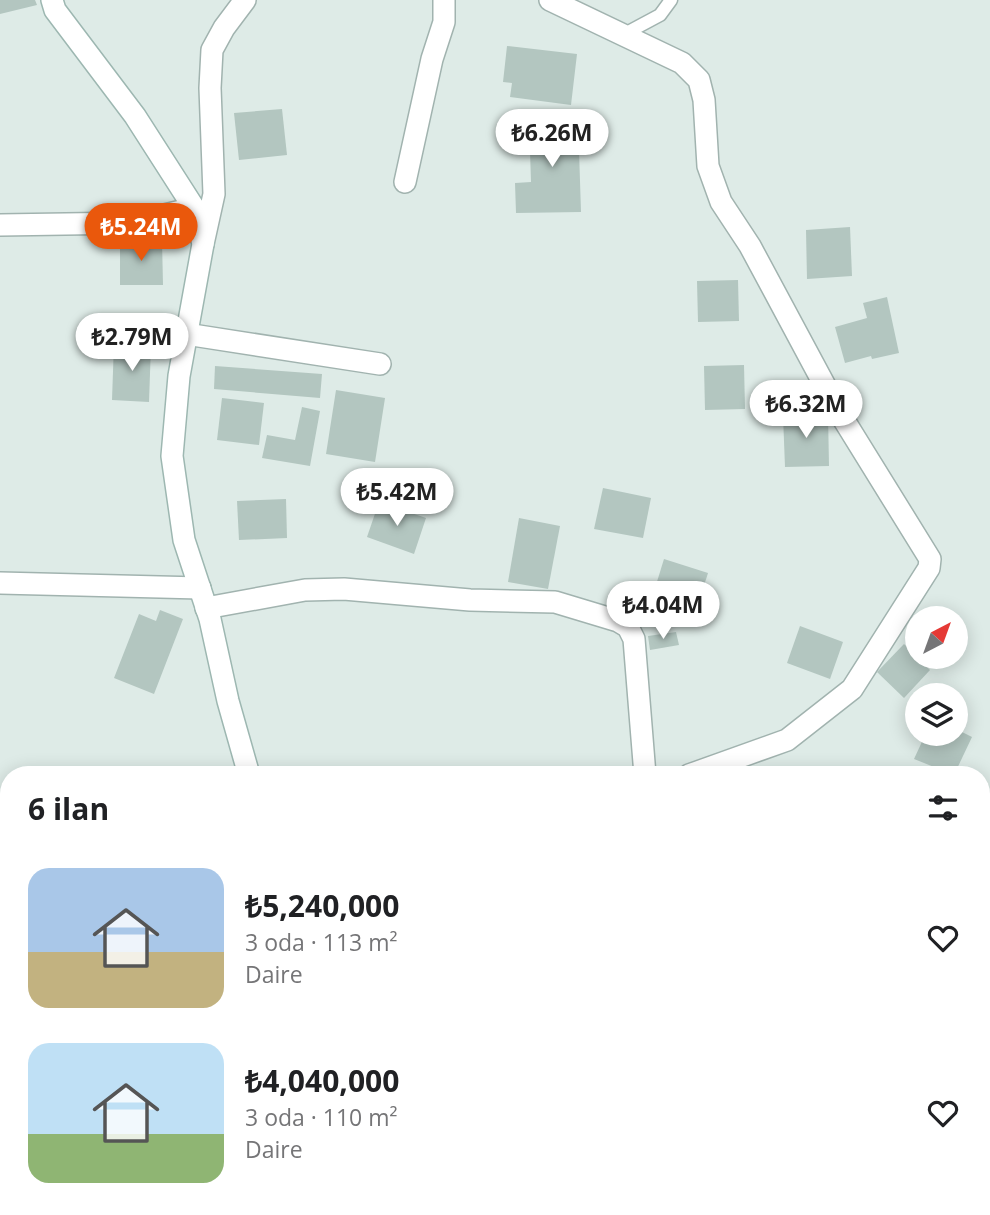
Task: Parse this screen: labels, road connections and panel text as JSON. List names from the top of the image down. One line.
{"north":"top right","page":{"price":["₺6.26M","₺5.24M","₺2.79M","₺6.32M","₺5.42M","₺4.04M"],"heading":"6 ilan","list":[{"name":"₺5,240,000","note":"3 oda · 113 m² · Daire"},{"name":"₺4,040,000","note":"3 oda · 110 m² · Daire"}]}}
